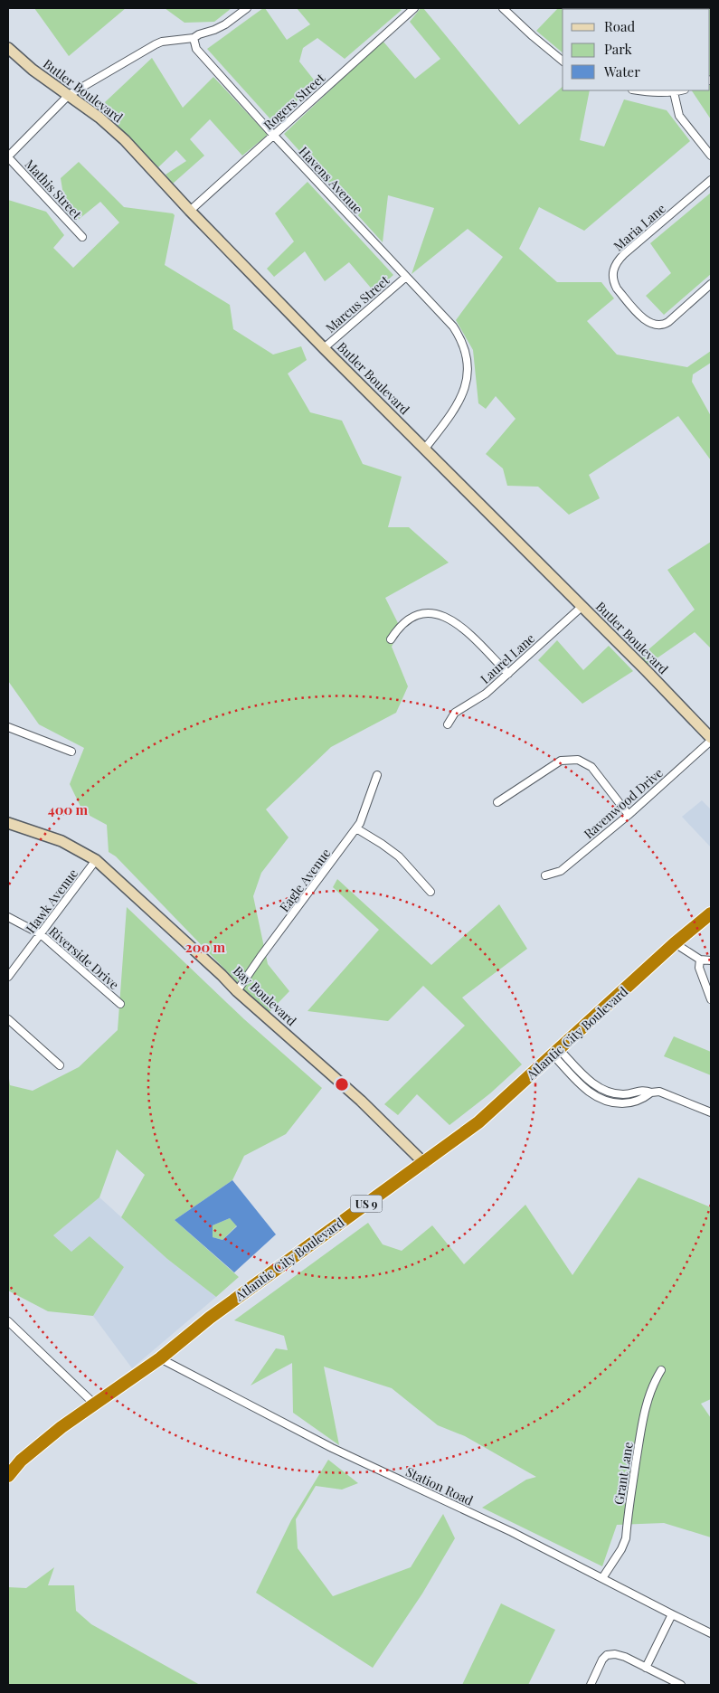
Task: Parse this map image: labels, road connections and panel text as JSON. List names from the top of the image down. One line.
{"streets":{"highway":["Atlantic City Boulevard","US 9"],"street":["Butler Boulevard","Rogers Street","Havens Avenue","Mathis Street","Maria Lane","Marcus Street","Laurel Lane","Ravenwood Drive","Eagle Avenue","Hawk Avenue","Riverside Drive","Bay Boulevard","Grant Lane","Station Road"]},"crossings":[["Butler Boulevard","Rogers Street"],["Butler Boulevard","Havens Avenue"],["Butler Boulevard","Marcus Street"],["Butler Boulevard","Laurel Lane"],["Butler Boulevard","Ravenwood Drive"],["Rogers Street","Havens Avenue"],["Havens Avenue","Marcus Street"],["Eagle Avenue","Bay Boulevard"],["Hawk Avenue","Riverside Drive"],["Hawk Avenue","Bay Boulevard"],["Bay Boulevard","Atlantic City Boulevard"],["Atlantic City Boulevard","Station Road"],["Grant Lane","Station Road"]],"legend":["Road","Park","Water"],"rings":["400 m","200 m"]}
